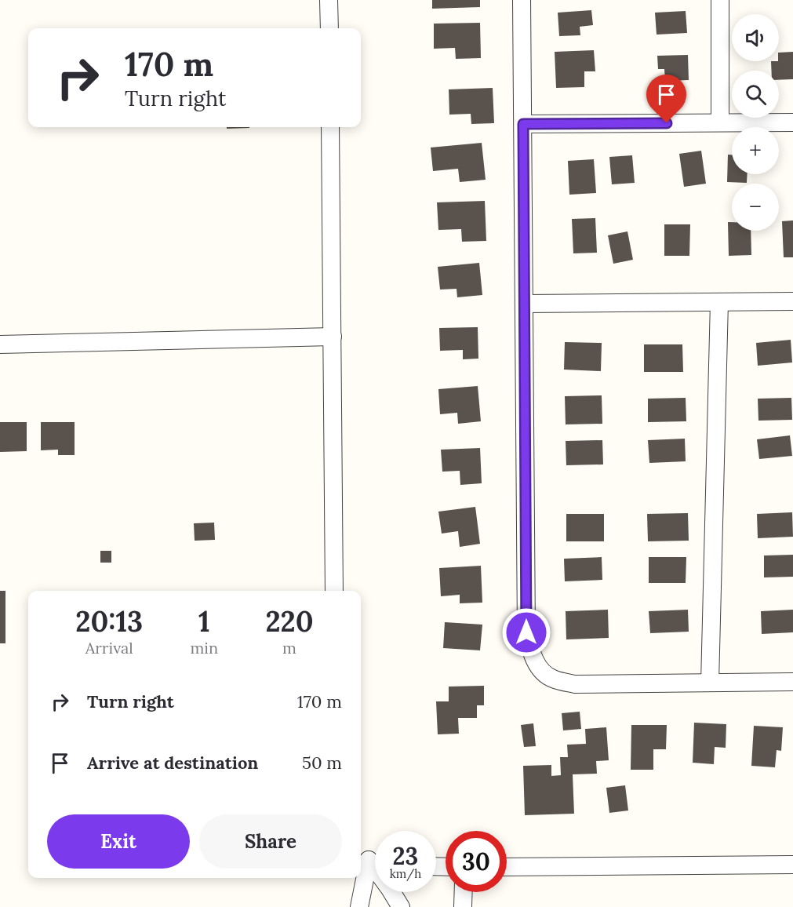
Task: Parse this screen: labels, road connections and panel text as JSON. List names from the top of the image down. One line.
{"page":{"map_buttons":["+","−"],"turn":["170 m","Turn right"],"eta":["20:13","Arrival","1","min","220","m"],"list":[{"name":"Turn right","value":"170 m"},{"name":"Arrive at destination","value":"50 m"}],"buttons":["Exit","Share"],"speed":"23 km/h","limit":"30"}}
